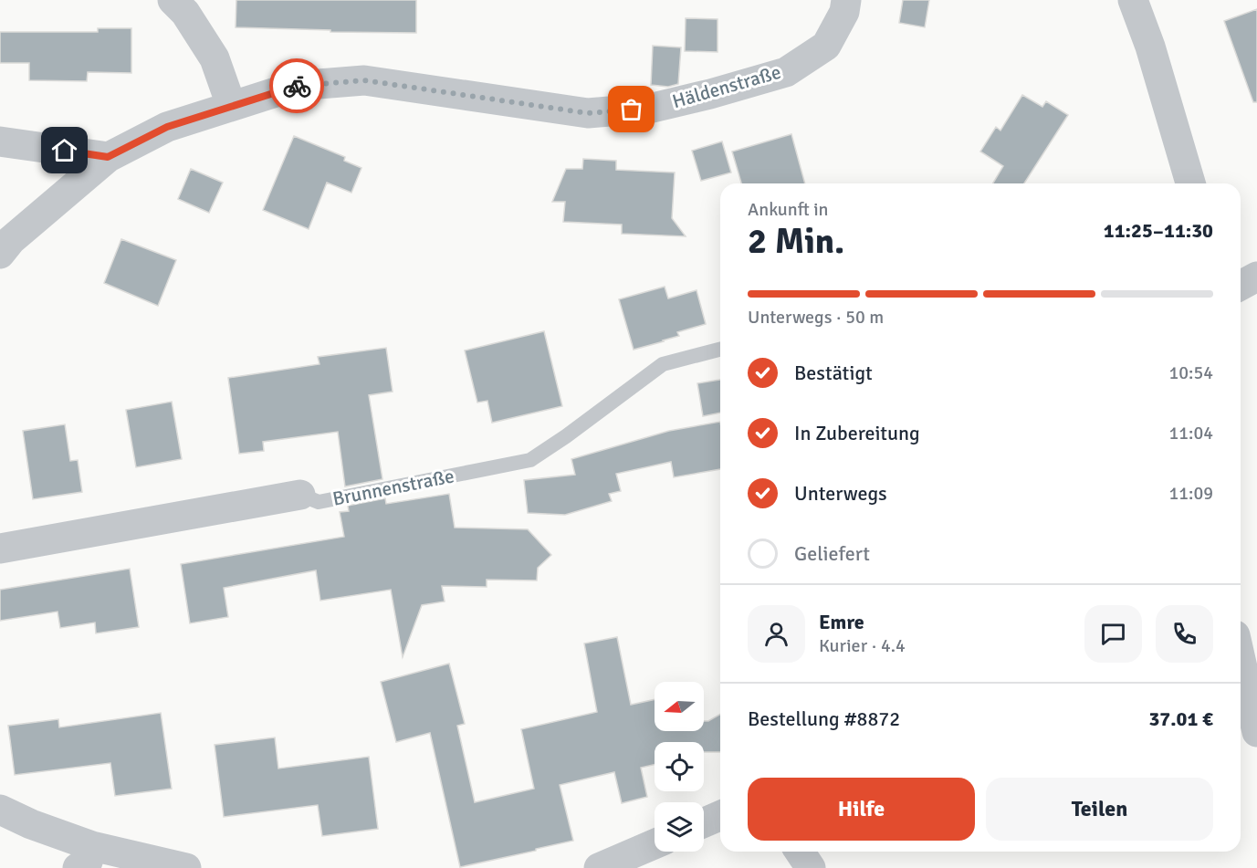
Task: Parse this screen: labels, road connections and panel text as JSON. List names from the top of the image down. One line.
{"streets":{"street":["Häldenstraße","Brunnenstraße"]},"north":"left","page":{"heading":["2 Min.","Ankunft in","11:25–11:30"],"panel":["Emre","Kurier · 4.4","Bestellung #8872","37.01 €"],"bar":"Unterwegs · 50 m","list":[["Bestätigt","10:54"],["In Zubereitung","11:04"],["Unterwegs","11:09"],"Geliefert"],"buttons":["Hilfe","Teilen"]}}
